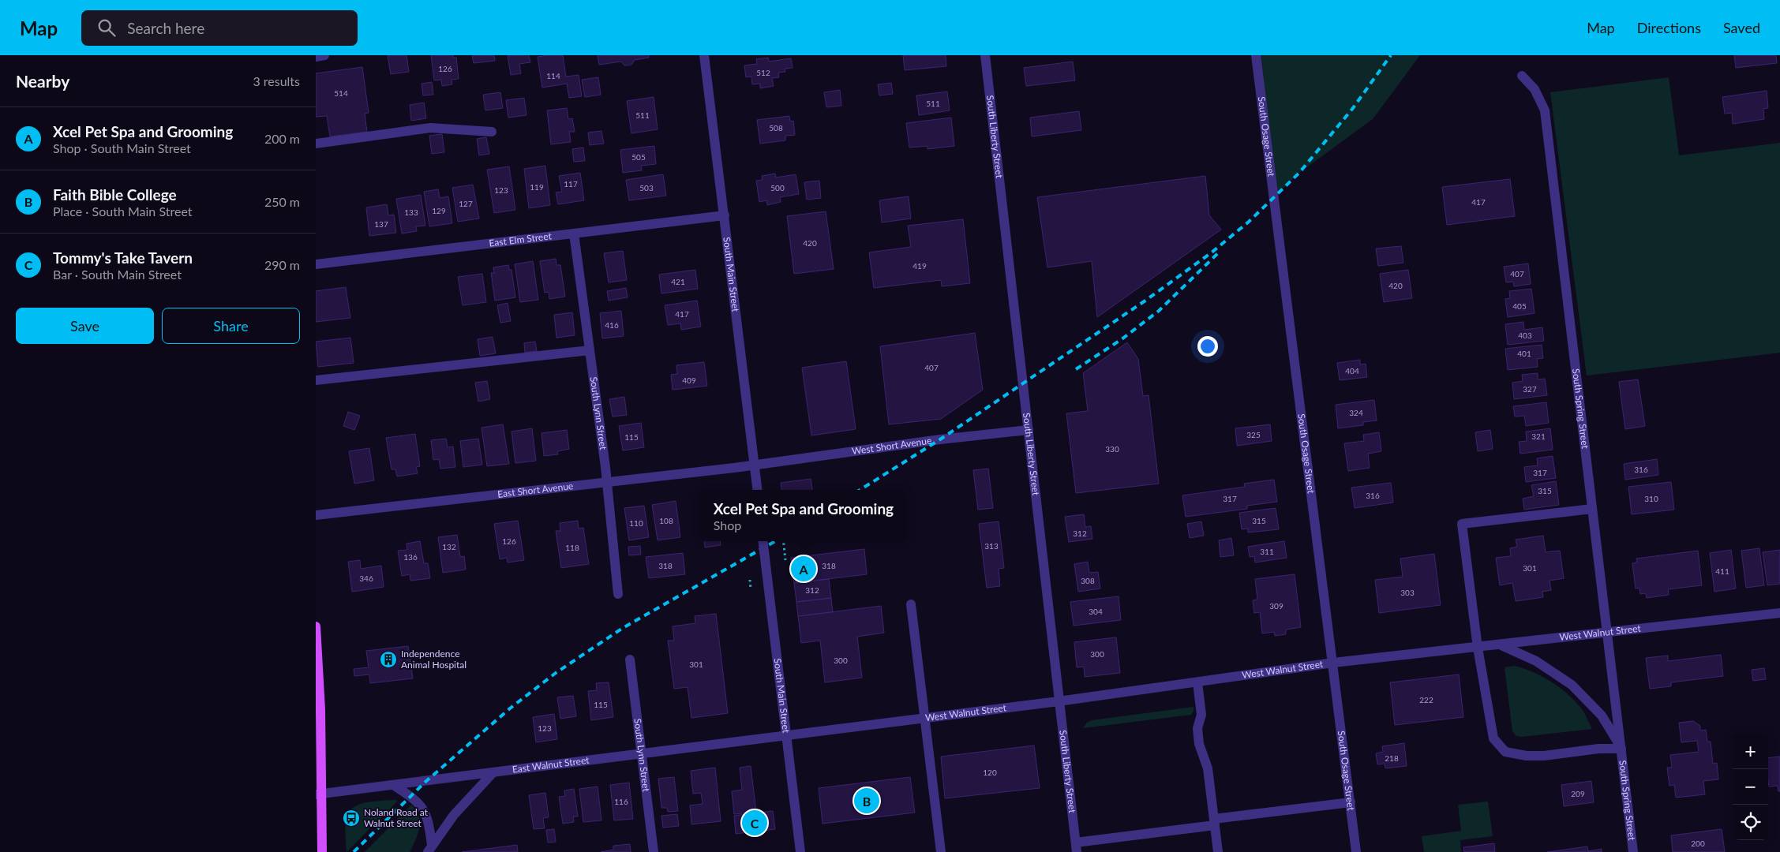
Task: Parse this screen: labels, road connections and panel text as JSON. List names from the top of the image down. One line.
{"streets":{"street":["South Liberty Street","South Osage Street","East Elm Street","South Main Street","South Spring Street","South Lynn Street","West Short Avenue","East Short Avenue","West Walnut Street","East Walnut Street"]},"crossings":[["South Liberty Street","West Short Avenue"],["South Liberty Street","West Walnut Street"],["South Osage Street","West Walnut Street"],["East Elm Street","South Main Street"],["East Elm Street","South Lynn Street"],["South Main Street","West Short Avenue"],["South Main Street","East Short Avenue"],["South Main Street","West Walnut Street"],["South Main Street","East Walnut Street"],["South Spring Street","West Walnut Street"],["South Lynn Street","East Short Avenue"],["South Lynn Street","East Walnut Street"],["West Short Avenue","East Short Avenue"],["West Walnut Street","East Walnut Street"]],"places":{"building":["Independence Animal Hospital"],"bus stop":["Noland Road at Walnut Street"]},"house_numbers":["126","512","114","514","511","511","508","505","117","119","503","500","123","417","127","129","133","137","420","419","407","421","420","405","417","416","403","401","407","404","409","327","324","325","321","115","330","316","317","315","316","317","310","108","315","110","312","126","313","132","118","311","136","318","318","301","411","346","308","312","303","309","304","300","300","301","222","115","123","218","120","209","116","200"],"page":{"header":"Map","search":"Search here","nav":["Map","Directions","Saved"],"heading":["Nearby","3 results"],"list":[{"mark":"A","name":"Xcel Pet Spa and Grooming","note":"Shop · South Main Street","value":"200 m"},{"mark":"B","name":"Faith Bible College","note":"Place · South Main Street","value":"250 m"},{"mark":"C","name":"Tommy's Take Tavern","note":"Bar · South Main Street","value":"290 m"}],"buttons":["Save","Share"],"popup":["Xcel Pet Spa and Grooming","Shop"],"pins":["A","B","C"],"map_buttons":["+","−"]}}
